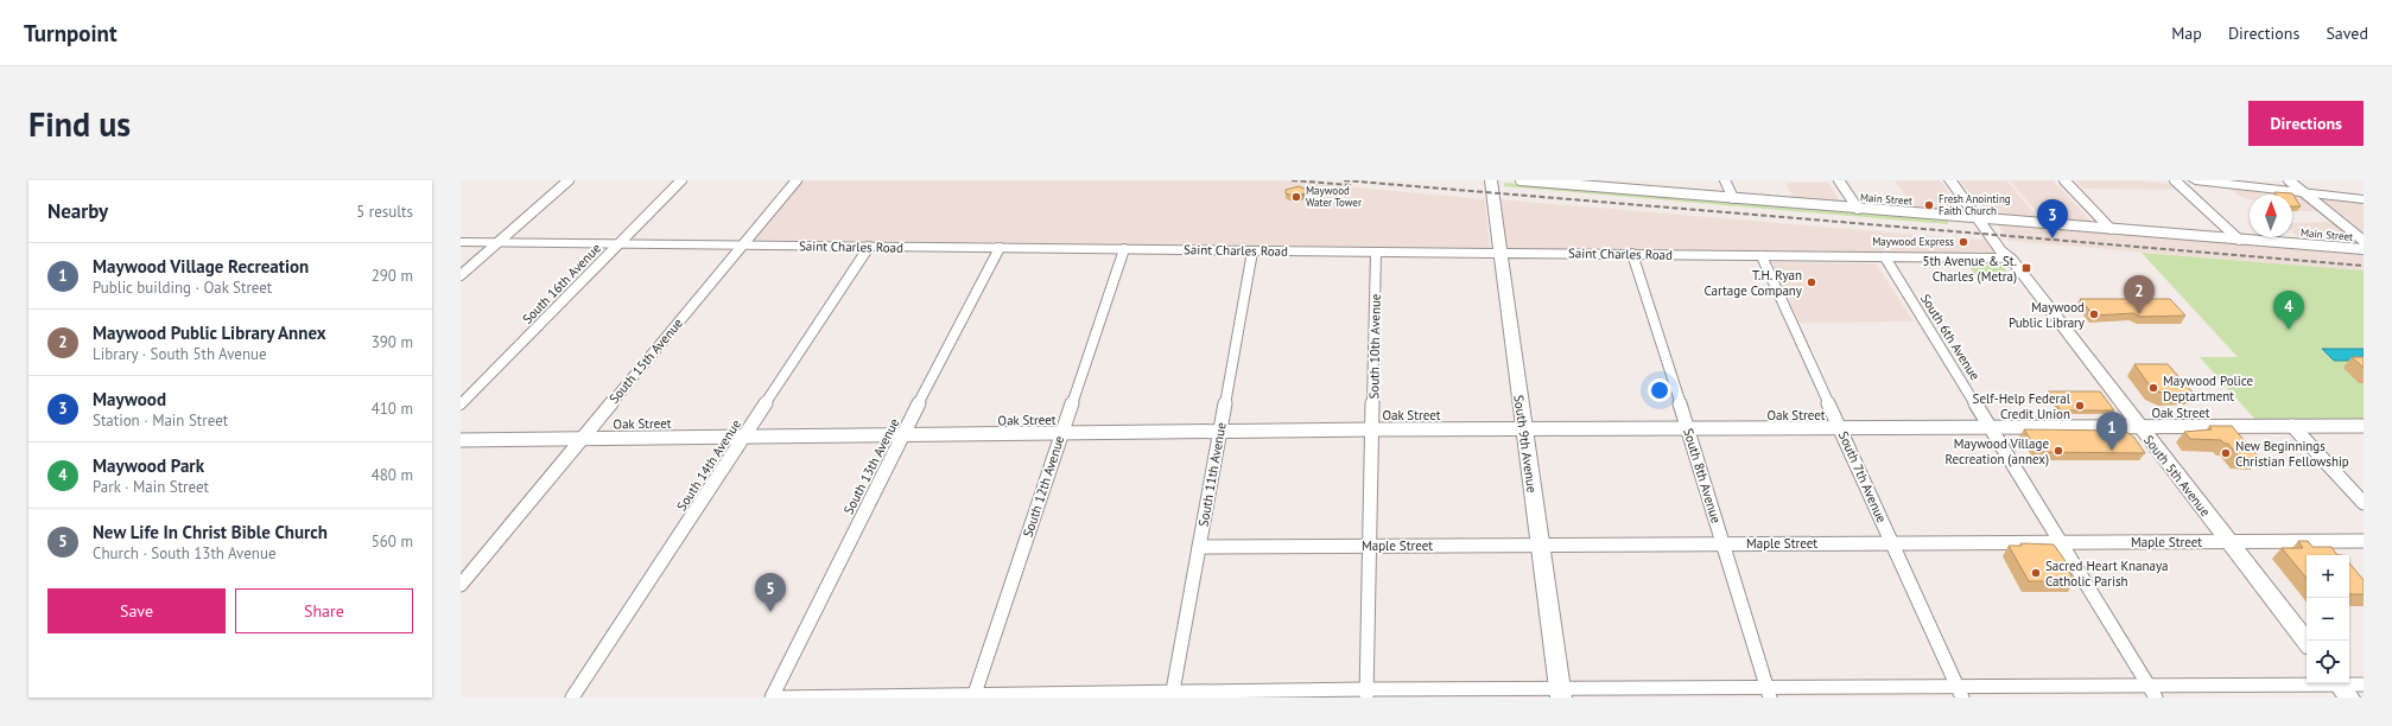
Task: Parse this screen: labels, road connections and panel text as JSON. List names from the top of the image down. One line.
{"streets":{"main road":["Saint Charles Road","South 9th Avenue","South 5th Avenue"],"street":["Main Street","South 16th Avenue","South 6th Avenue","South 10th Avenue","South 15th Avenue","Oak Street","South 14th Avenue","South 13th Avenue","South 11th Avenue","South 8th Avenue","South 7th Avenue","South 12th Avenue","Maple Street"]},"crossings":[["Main Street","South 5th Avenue"],["Saint Charles Road","South 16th Avenue"],["Saint Charles Road","South 6th Avenue"],["Saint Charles Road","South 10th Avenue"],["Saint Charles Road","South 15th Avenue"],["Saint Charles Road","South 9th Avenue"],["Saint Charles Road","South 14th Avenue"],["Saint Charles Road","South 13th Avenue"],["Saint Charles Road","South 11th Avenue"],["Saint Charles Road","South 8th Avenue"],["Saint Charles Road","South 5th Avenue"],["Saint Charles Road","South 7th Avenue"],["Saint Charles Road","South 12th Avenue"],["South 6th Avenue","Oak Street"],["South 6th Avenue","Maple Street"],["South 10th Avenue","Oak Street"],["South 10th Avenue","Maple Street"],["South 15th Avenue","Oak Street"],["Oak Street","South 9th Avenue"],["Oak Street","South 14th Avenue"],["Oak Street","South 13th Avenue"],["Oak Street","South 11th Avenue"],["Oak Street","South 8th Avenue"],["Oak Street","South 5th Avenue"],["Oak Street","South 7th Avenue"],["Oak Street","South 12th Avenue"],["South 9th Avenue","Maple Street"],["South 11th Avenue","Maple Street"],["South 8th Avenue","Maple Street"],["South 5th Avenue","Maple Street"],["South 7th Avenue","Maple Street"]],"places":{"other":["Maywood Water Tower","Fresh Anointing Faith Church","Maywood Express","T.H. Ryan Cartage Company","Maywood Public Library","Maywood Police Deptartment","Self-Help Federal Credit Union","Maywood Village Recreation (annex)","New Beginnings Christian Fellowship","Sacred Heart Knanaya Catholic Parish"],"transit":["5th Avenue & St. Charles (Metra)"]},"north":"top","page":{"header":"Turnpoint","nav":["Map","Directions","Saved"],"buttons":["Directions",["Save","Share"]],"title":"Find us","heading":["Nearby","5 results"],"pins":["3","2","4","1","5"],"list":[{"mark":"1","name":"Maywood Village Recreation","note":"Public building · Oak Street","value":"290 m"},{"mark":"2","name":"Maywood Public Library Annex","note":"Library · South 5th Avenue","value":"390 m"},{"mark":"3","name":"Maywood","note":"Station · Main Street","value":"410 m"},{"mark":"4","name":"Maywood Park","note":"Park · Main Street","value":"480 m"},{"mark":"5","name":"New Life In Christ Bible Church","note":"Church · South 13th Avenue","value":"560 m"}],"map_buttons":["+","−"]}}
